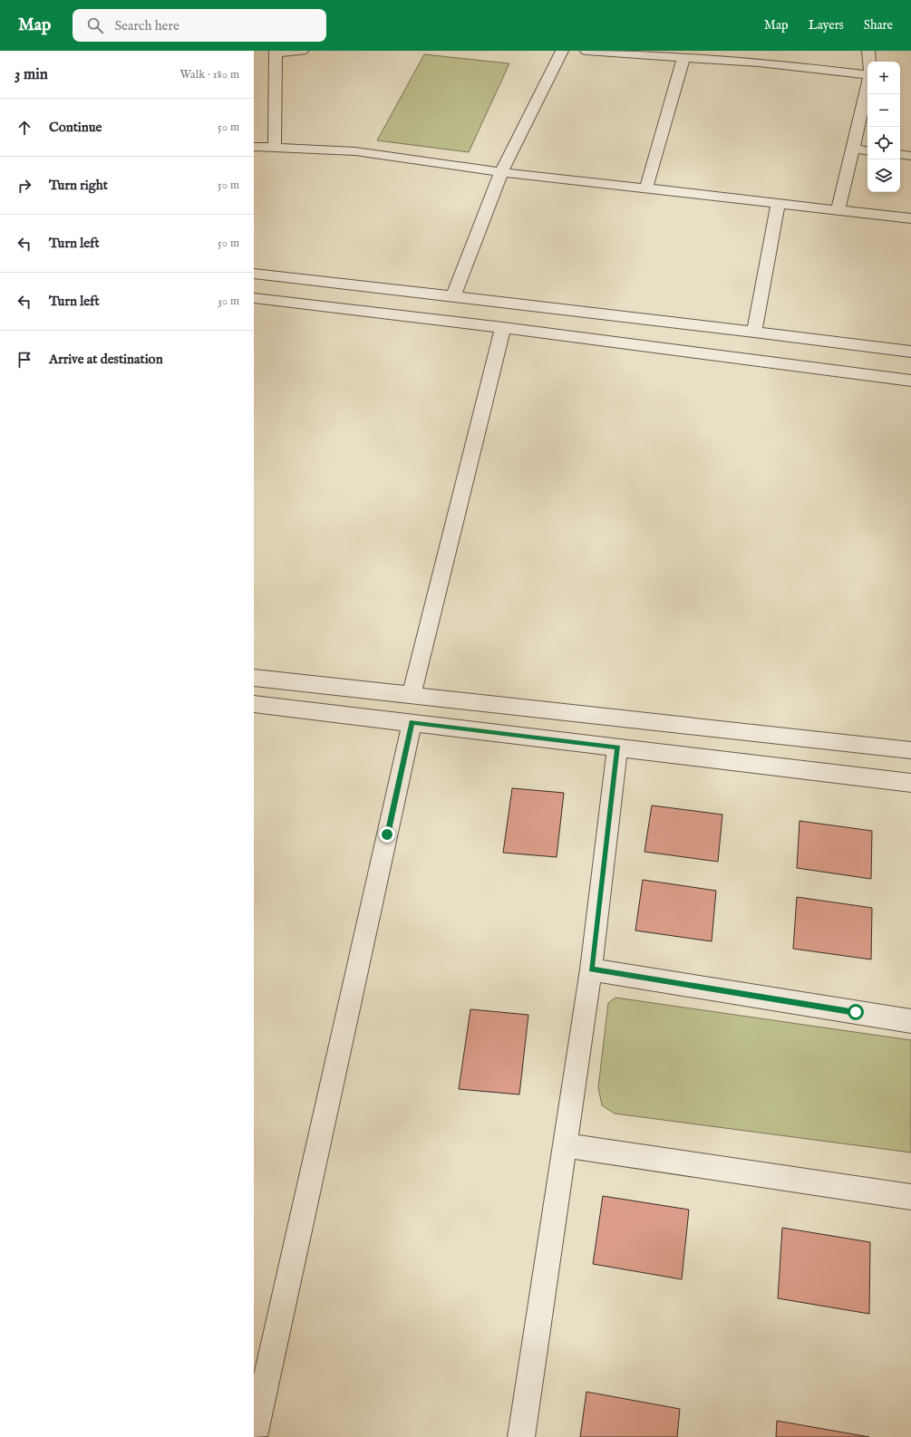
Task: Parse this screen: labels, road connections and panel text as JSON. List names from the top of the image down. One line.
{"page":{"header":"Map","search":"Search here","nav":["Map","Layers","Share"],"heading":["3 min","Walk · 180 m"],"map_buttons":["+","−"],"list":[["Continue","50 m"],["Turn right","50 m"],["Turn left","50 m"],["Turn left","30 m"],"Arrive at destination"]}}
